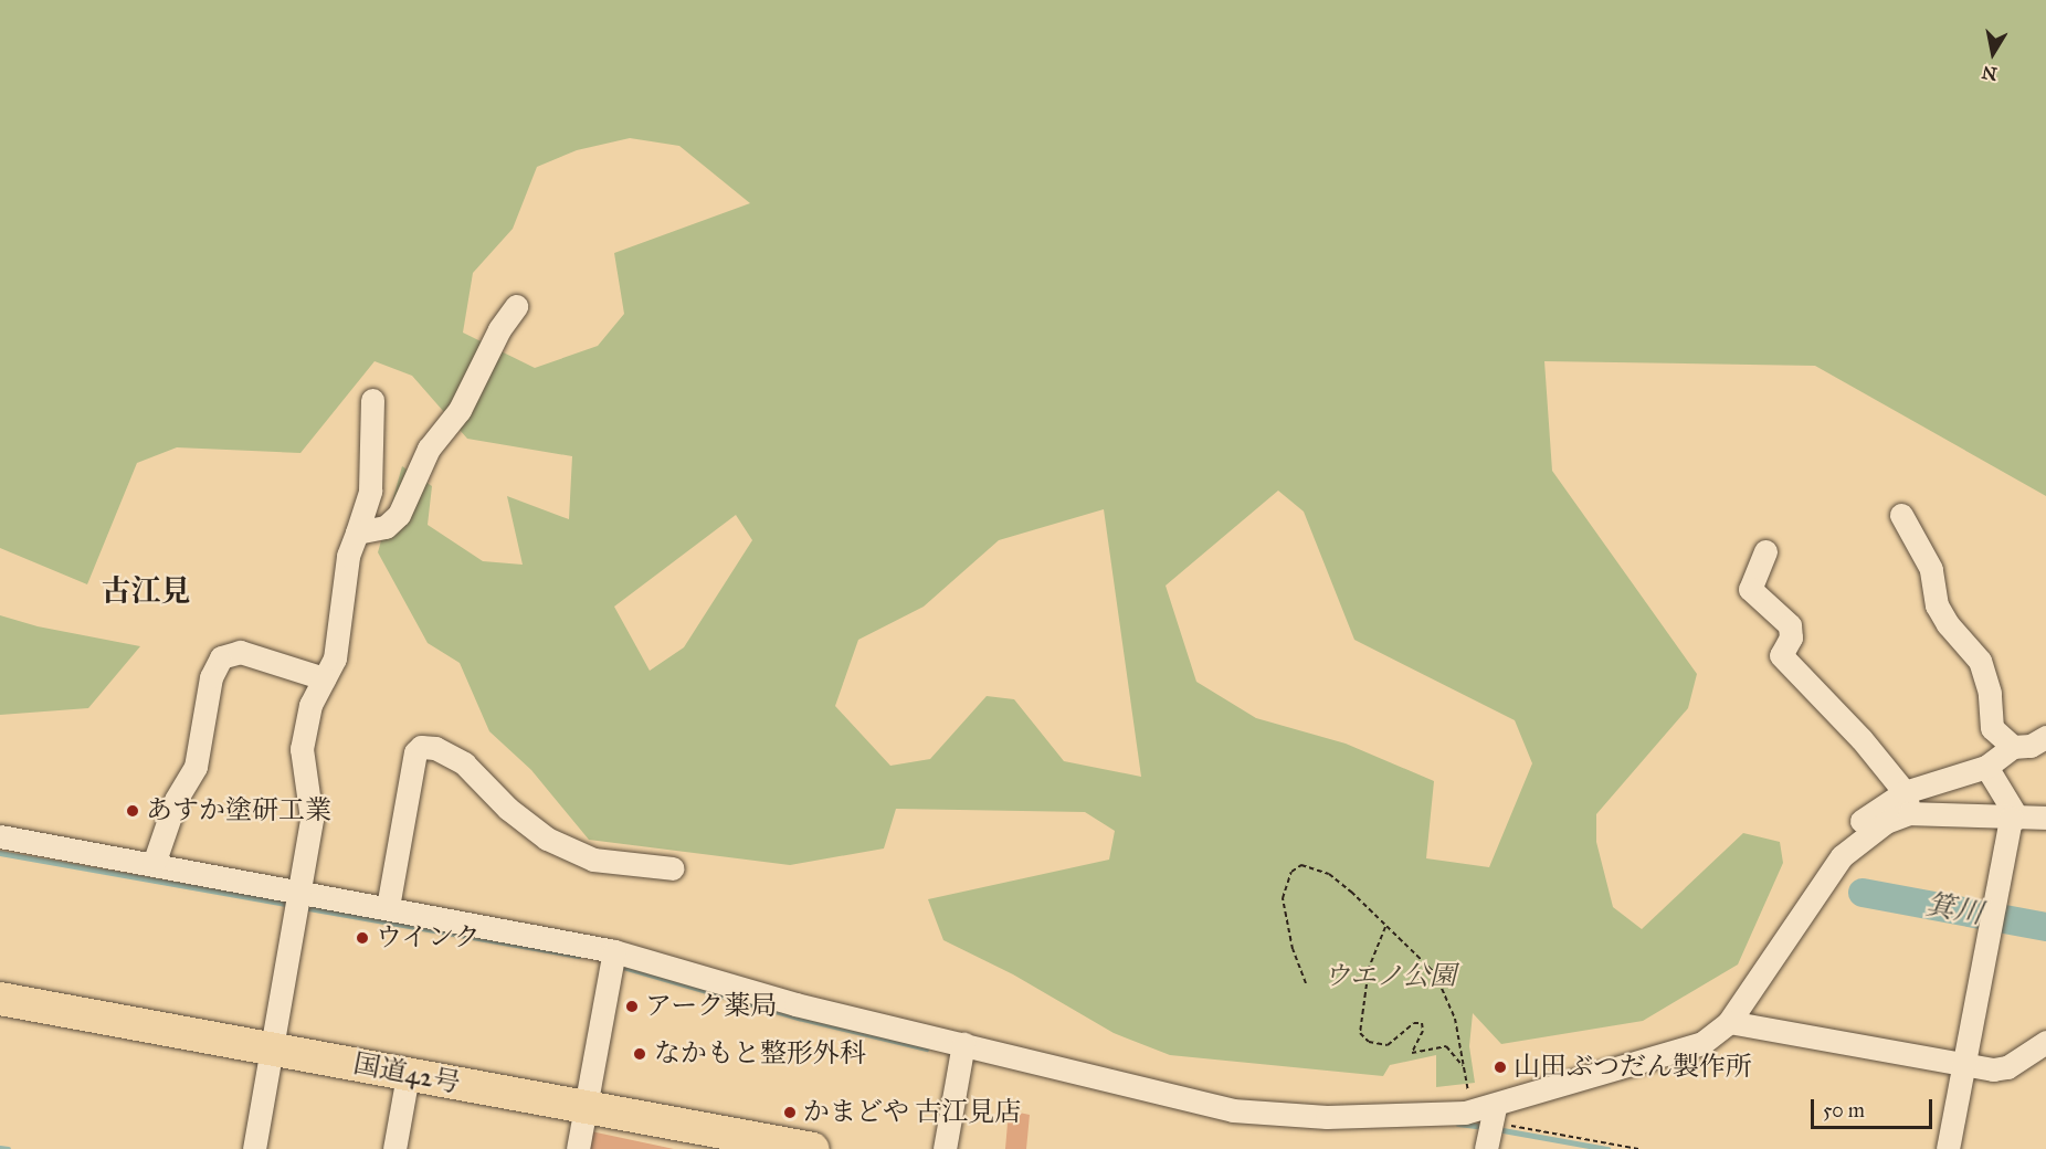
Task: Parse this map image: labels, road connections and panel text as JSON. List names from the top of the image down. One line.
{"streets":{"highway":["国道42号"]},"districts":["古江見"],"water":["箕川"],"parks":["ウエノ公園"],"places":["あすか塗研工業","ウインク","アーク薬局","なかもと整形外科","山田ぶつだん製作所","かまどや 古江見店"],"scale_bar":"50 m","north":"bottom"}
